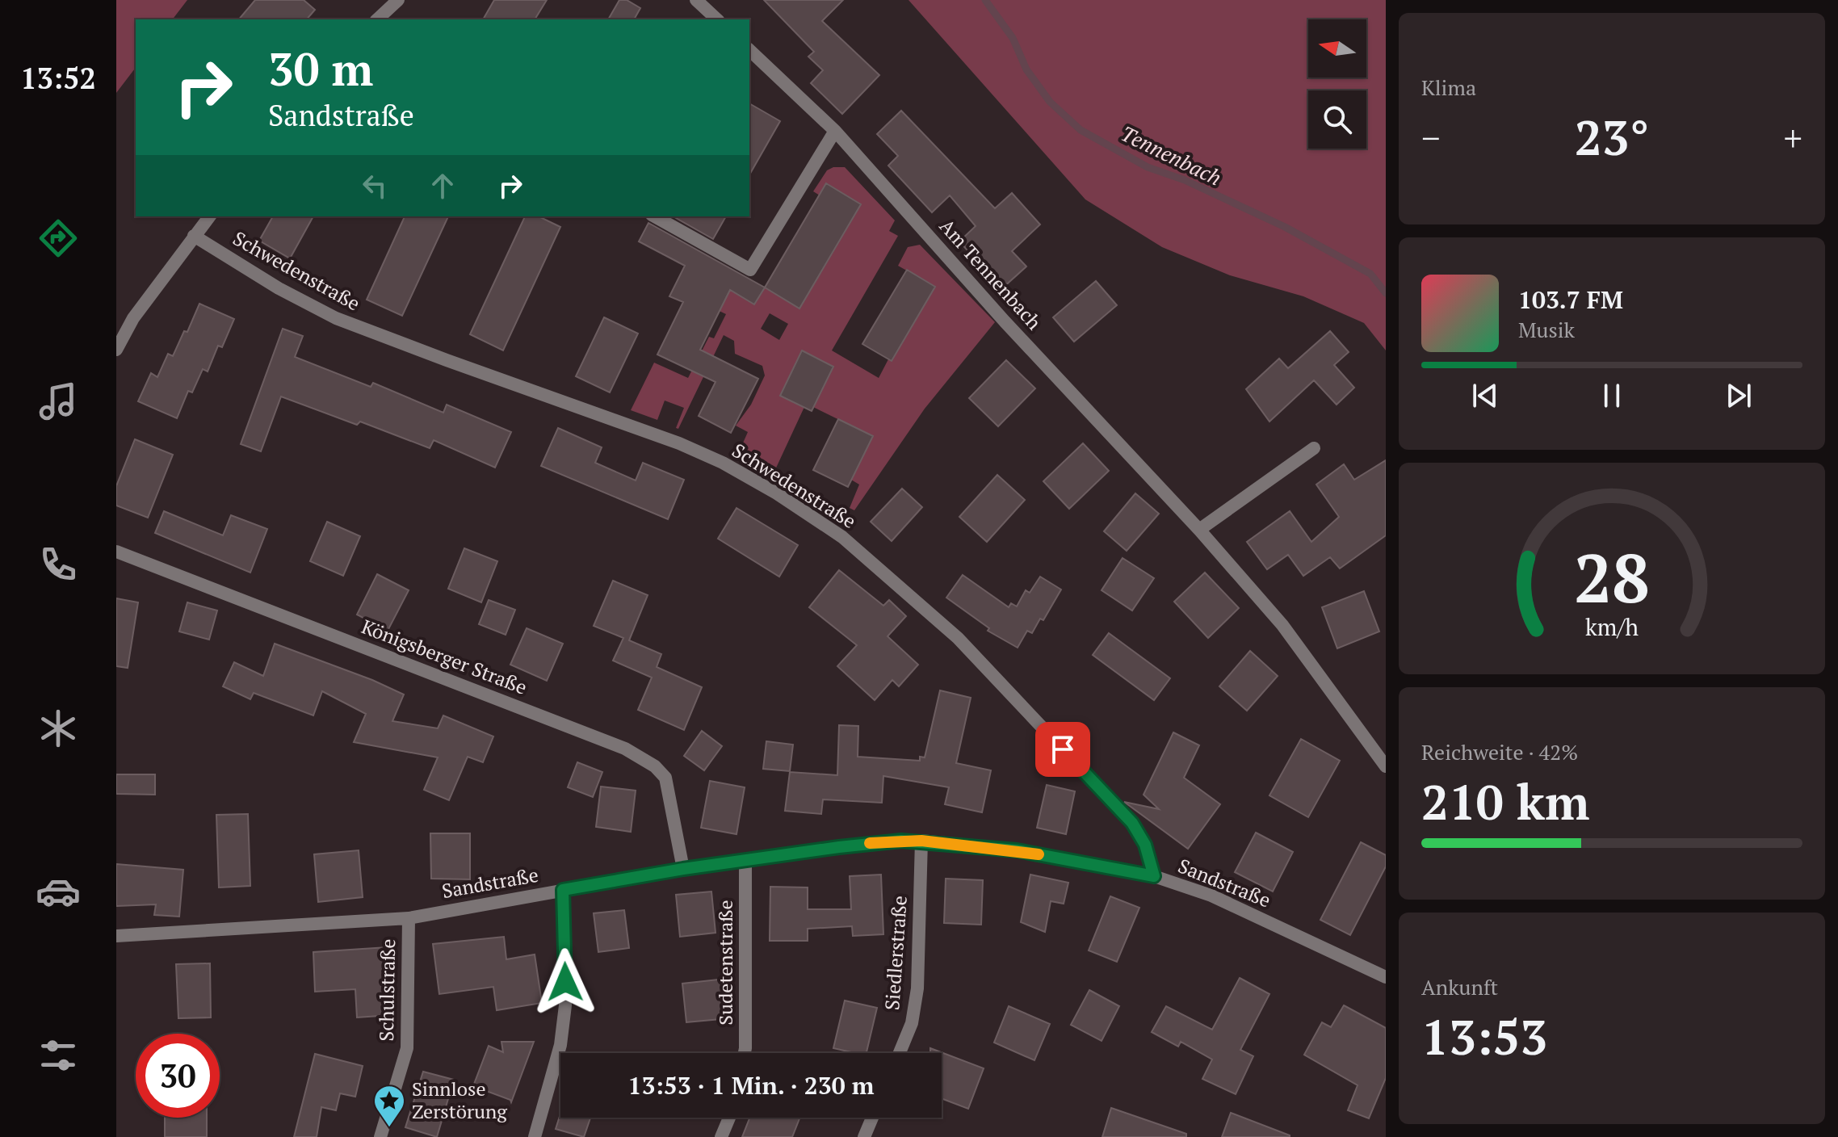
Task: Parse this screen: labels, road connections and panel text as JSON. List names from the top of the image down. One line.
{"streets":{"street":["Schwedenstraße","Am Tennenbach","Königsberger Straße","Sandstraße","Siedlerstraße","Sudetenstraße","Schulstraße"]},"crossings":[["Schwedenstraße","Sandstraße"],["Königsberger Straße","Sandstraße"],["Sandstraße","Siedlerstraße"],["Sandstraße","Sudetenstraße"],["Sandstraße","Schulstraße"]],"water":["Tennenbach"],"places":{"place":["Sinnlose Zerstörung"]},"north":"left","page":{"tabs":"13:52","tile":["Klima",["Reichweite · 42%","210 km"],["Ankunft","13:53"]],"turn":["30 m","Sandstraße"],"heat":["−","23°","+"],"song":["103.7 FM","Musik"],"limit":"30","trip":"13:53 · 1 Min. · 230 m","gauge":["28","km/h"]}}
